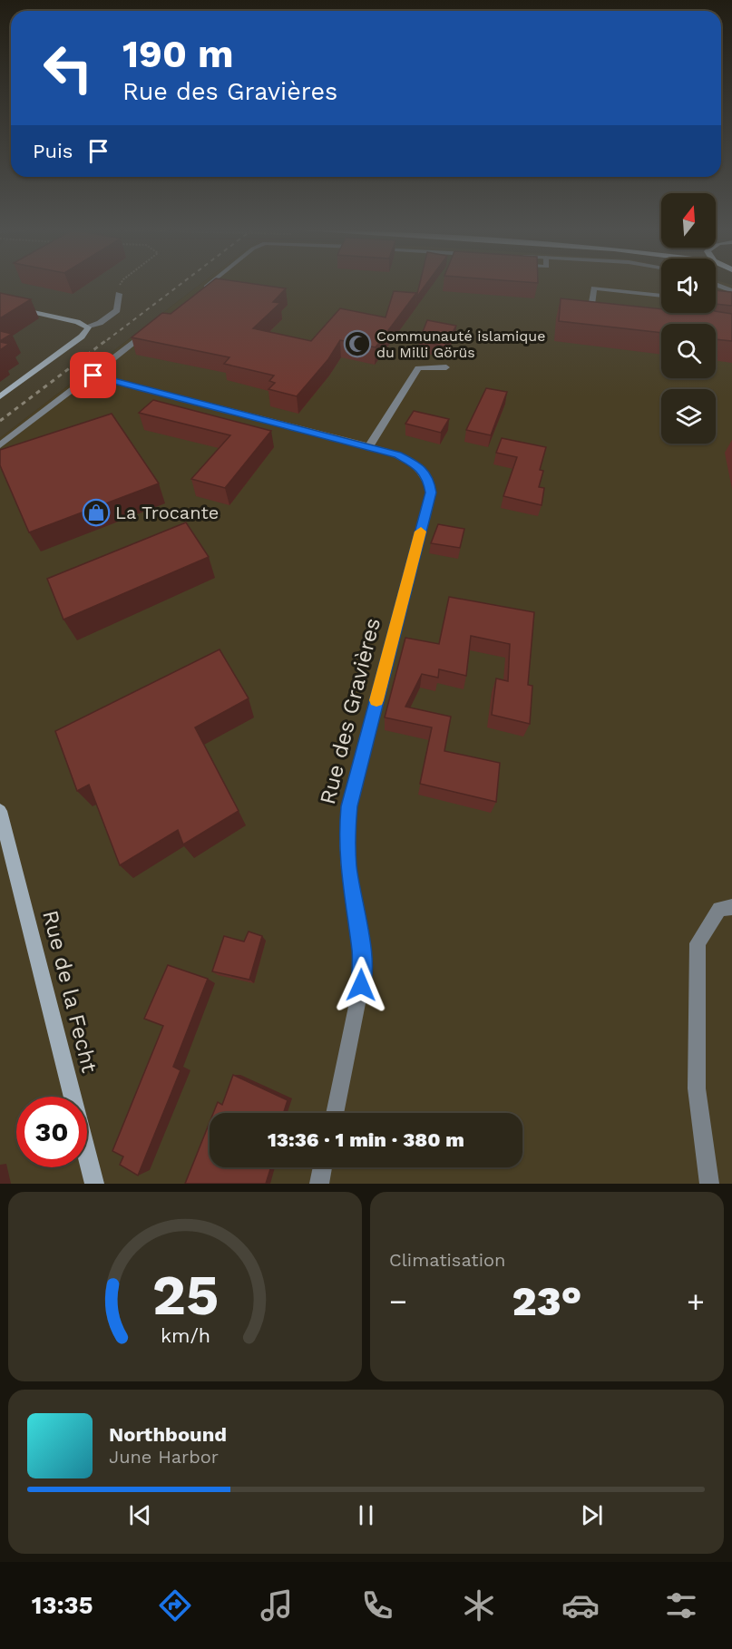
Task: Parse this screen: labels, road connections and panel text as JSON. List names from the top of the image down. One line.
{"streets":{"street":["Rue des Gravières","Rue de la Fecht"]},"places":{"mosque":["Communauté islamique du Milli Görüs"],"shop":["La Trocante"]},"north":"top","page":{"turn":["190 m","Rue des Gravières"],"then":"Puis","limit":"30","trip":"13:36 · 1 min · 380 m","tile":"Climatisation","heat":["−","23°","+"],"song":["Northbound","June Harbor"],"tabs":"13:35","gauge":["25","km/h"]}}
